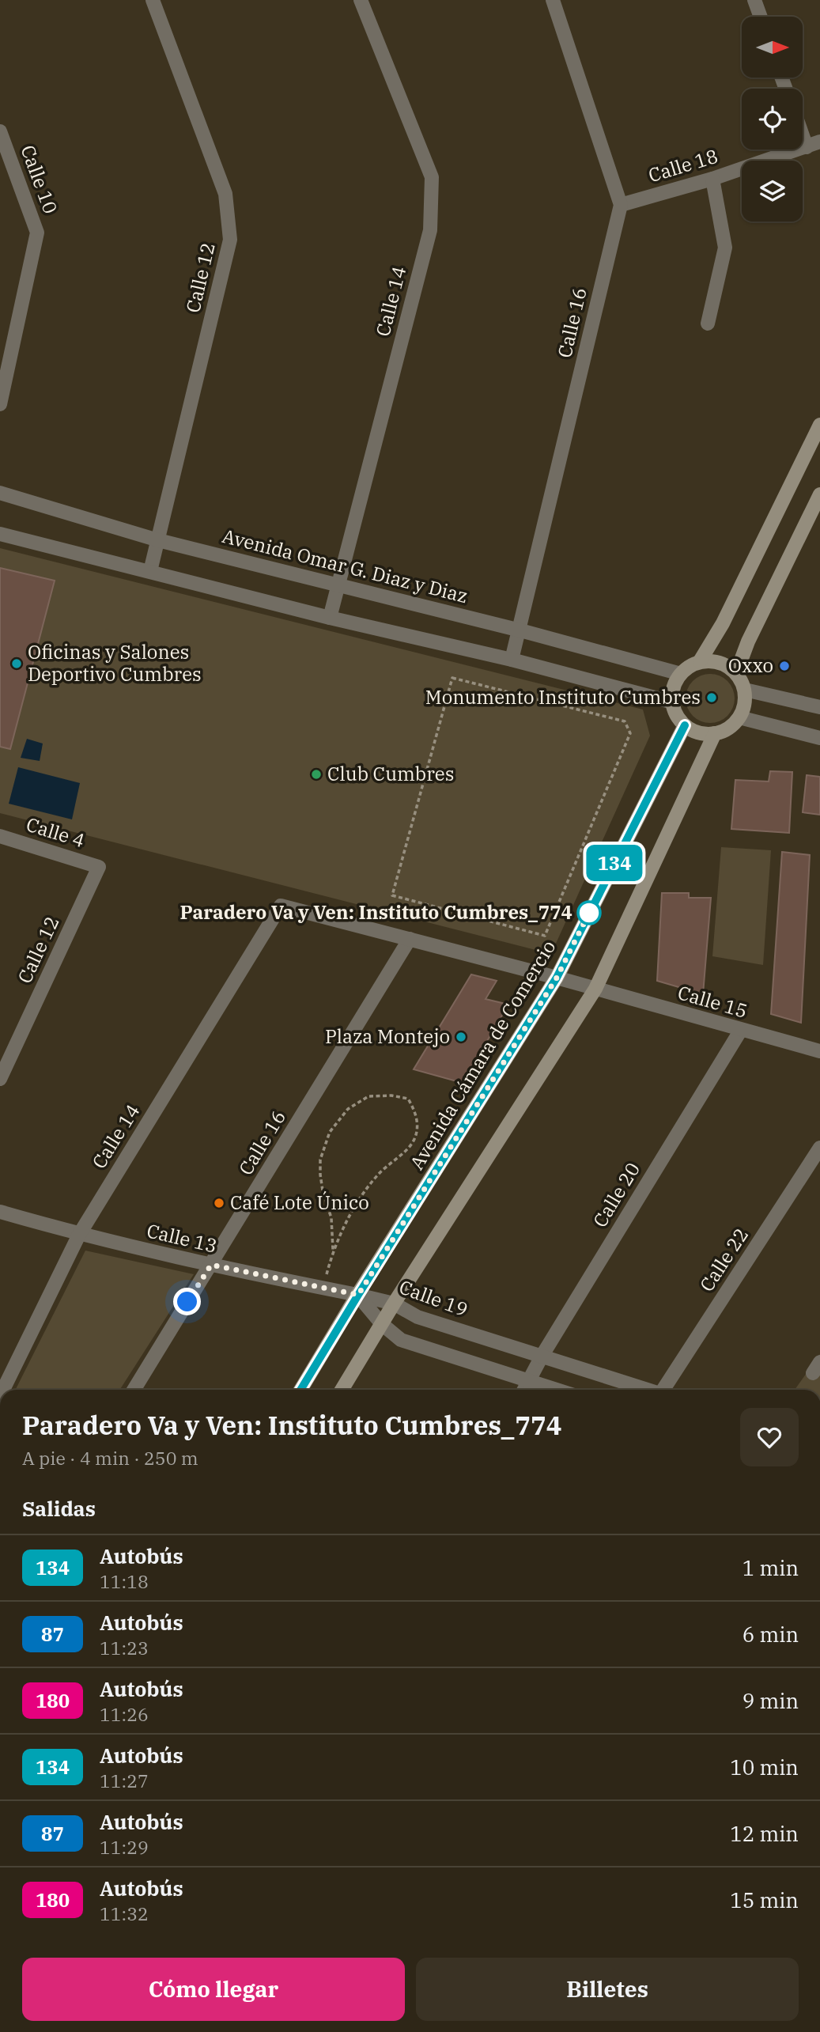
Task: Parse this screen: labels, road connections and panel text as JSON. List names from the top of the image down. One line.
{"streets":{"main road":["Avenida Cámara de Comercio"],"street":["Calle 18","Calle 10","Calle 12","Calle 14","Calle 16","Avenida Omar G. Diaz y Diaz","Calle 4","Calle 15","Calle 20","Calle 13","Calle 22","Calle 19"]},"crossings":[["Calle 18","Calle 16"],["Calle 12","Avenida Omar G. Diaz y Diaz"],["Calle 12","Calle 4"],["Calle 14","Avenida Omar G. Diaz y Diaz"],["Calle 14","Calle 15"],["Calle 14","Calle 13"],["Calle 16","Avenida Omar G. Diaz y Diaz"],["Calle 16","Calle 15"],["Calle 16","Calle 13"],["Avenida Omar G. Diaz y Diaz","Avenida Cámara de Comercio"],["Calle 15","Avenida Cámara de Comercio"],["Calle 15","Calle 20"],["Avenida Cámara de Comercio","Calle 13"],["Avenida Cámara de Comercio","Calle 19"],["Calle 20","Calle 19"],["Calle 13","Calle 19"]],"places":["Oficinas y Salones Deportivo Cumbres","Oxxo","Monumento Instituto Cumbres","Club Cumbres","Paradero Va y Ven: Instituto Cumbres_774","Plaza Montejo","Café Lote Único"],"lines":["bus line 134"],"north":"right","page":{"on_map":"134","heading":[["Paradero Va y Ven: Instituto Cumbres_774","A pie · 4 min · 250 m"],"Salidas"],"list":[{"mark":"134","name":"Autobús","note":"11:18","value":"1 min"},{"mark":"87","name":"Autobús","note":"11:23","value":"6 min"},{"mark":"180","name":"Autobús","note":"11:26","value":"9 min"},{"mark":"134","name":"Autobús","note":"11:27","value":"10 min"},{"mark":"87","name":"Autobús","note":"11:29","value":"12 min"},{"mark":"180","name":"Autobús","note":"11:32","value":"15 min"}],"buttons":["Cómo llegar","Billetes"]}}
